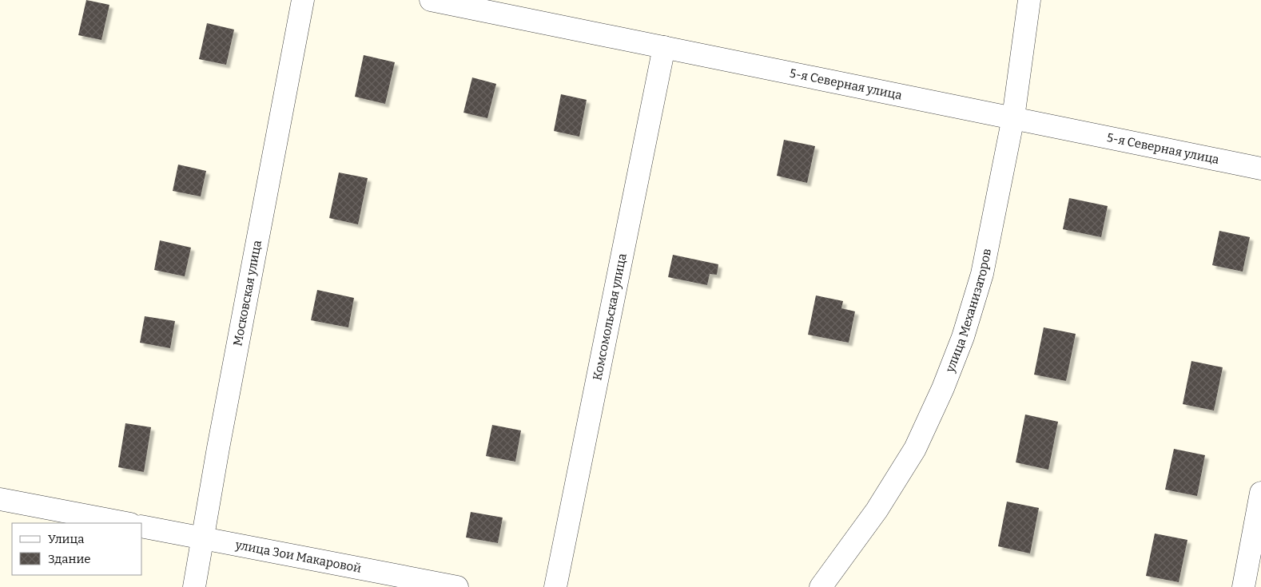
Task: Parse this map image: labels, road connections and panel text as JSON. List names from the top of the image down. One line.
{"streets":{"street":["5-я Северная улица","Московская улица","улица Механизаторов","Комсомольская улица","улица Зои Макаровой"]},"crossings":[["5-я Северная улица","улица Механизаторов"],["5-я Северная улица","Комсомольская улица"],["Московская улица","улица Зои Макаровой"]],"legend":["Улица","Здание"]}
